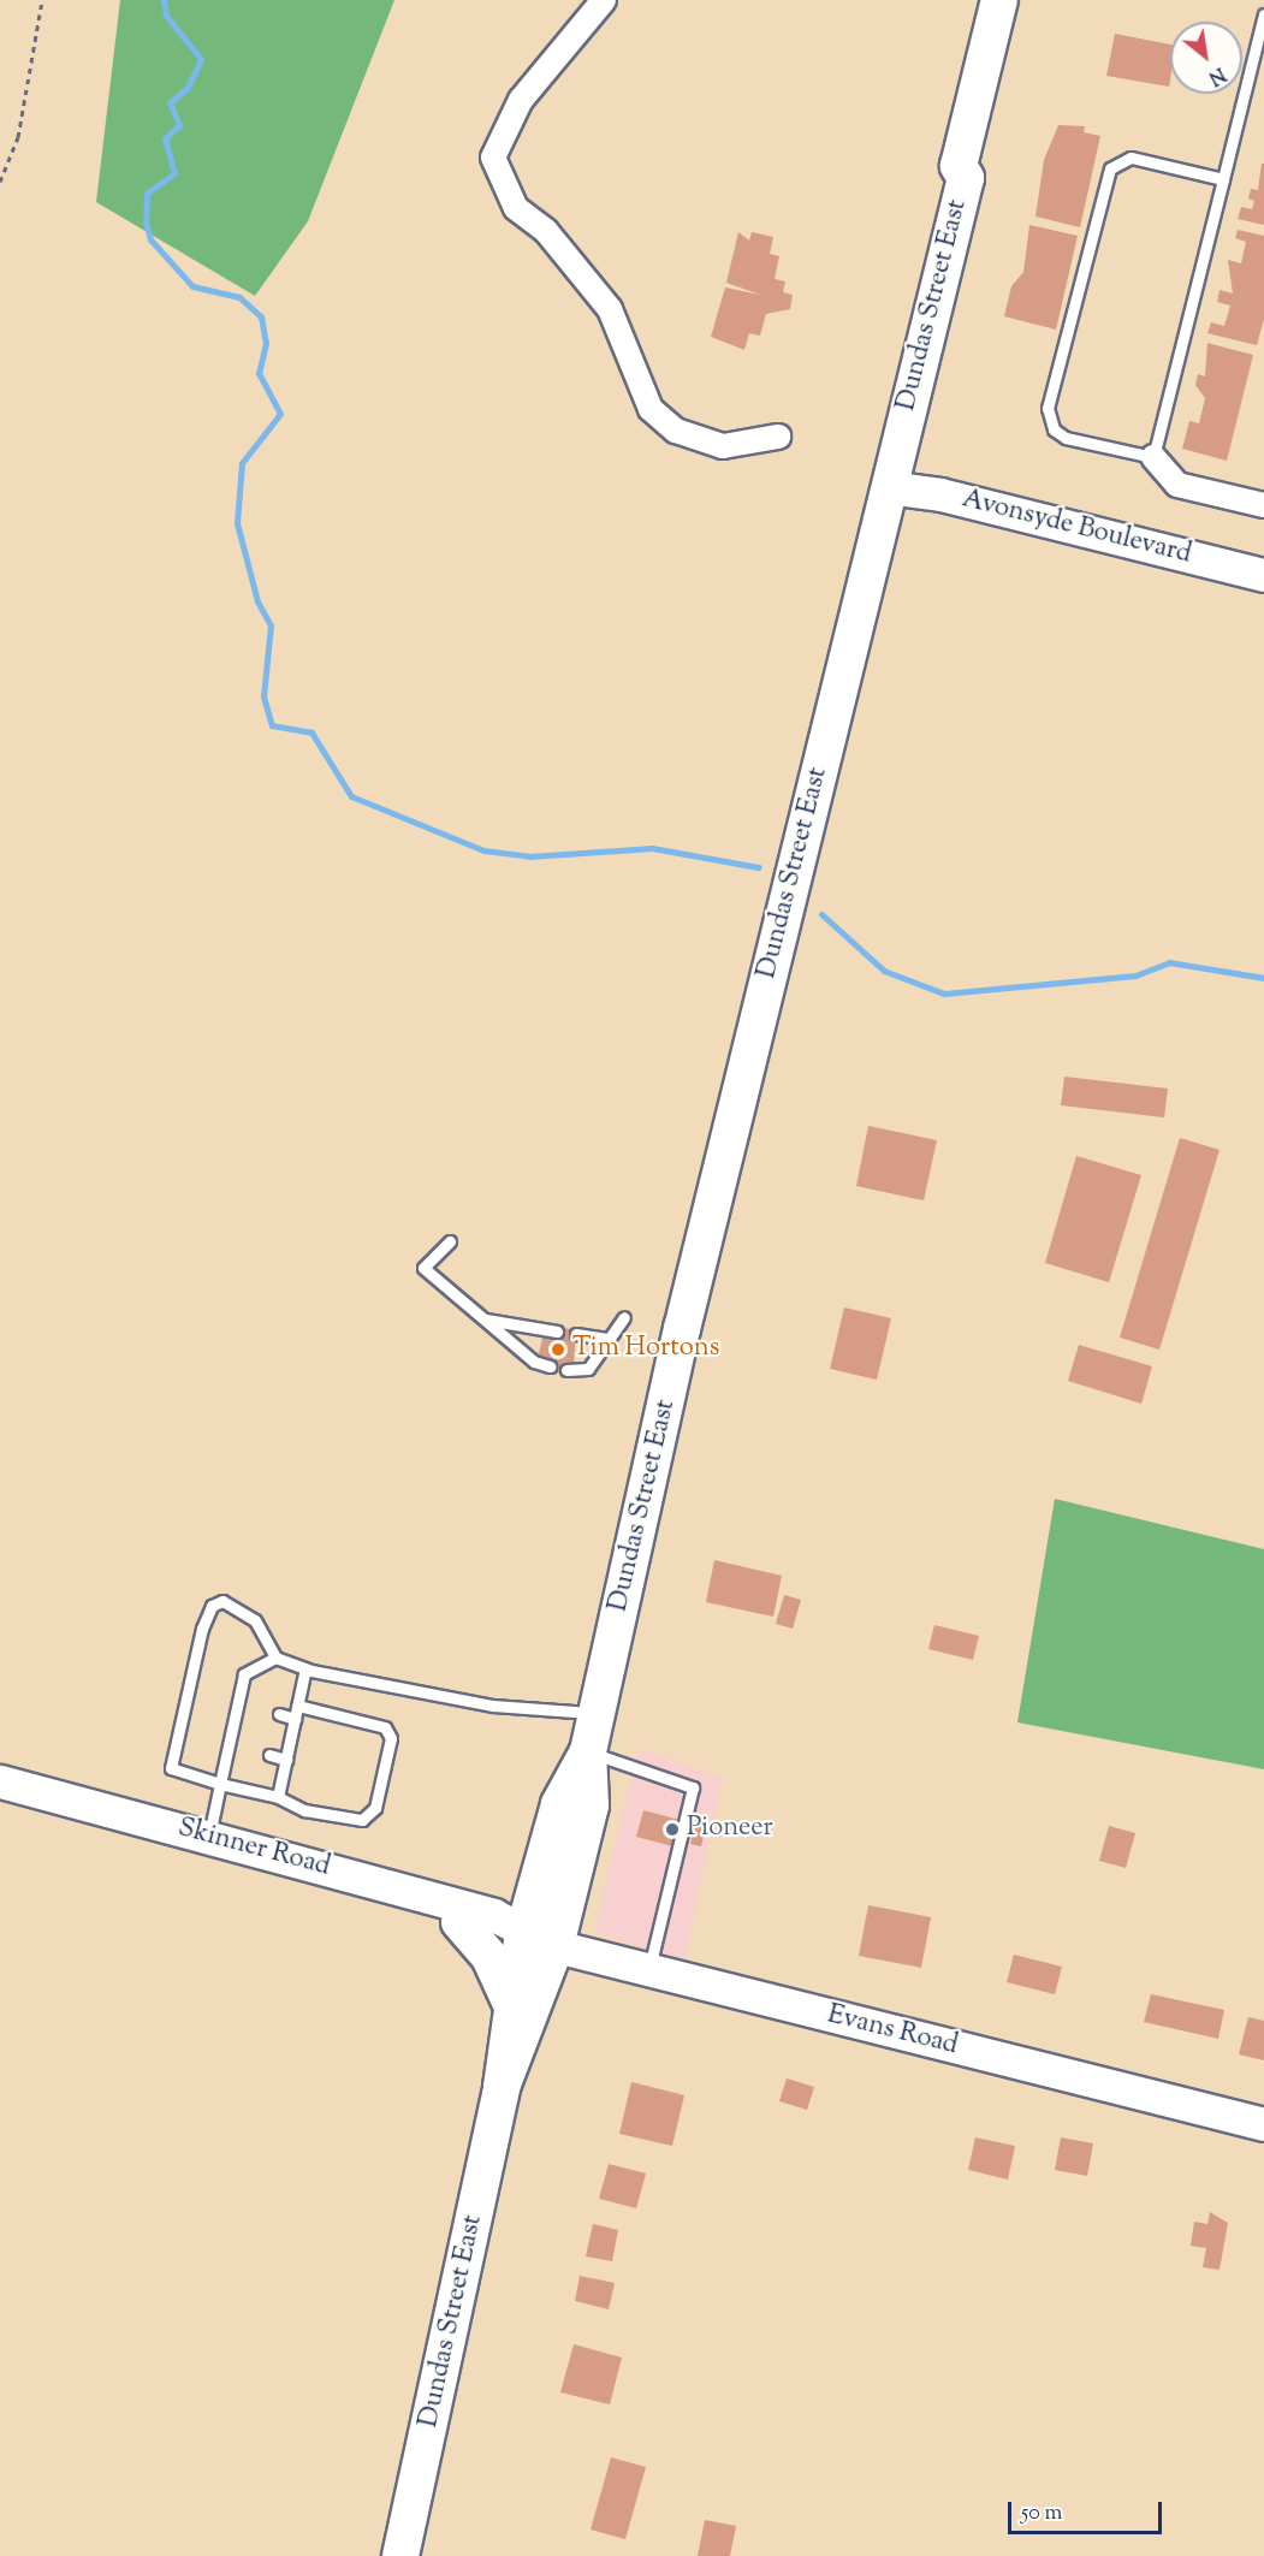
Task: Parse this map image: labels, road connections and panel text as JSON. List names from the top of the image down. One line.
{"streets":{"main road":["Dundas Street East"],"street":["Avonsyde Boulevard","Skinner Road","Evans Road"]},"crossings":[["Dundas Street East","Avonsyde Boulevard"],["Dundas Street East","Skinner Road"],["Dundas Street East","Evans Road"],["Skinner Road","Evans Road"]],"places":["Tim Hortons","Pioneer"],"scale_bar":"50 m","north":"bottom right"}
